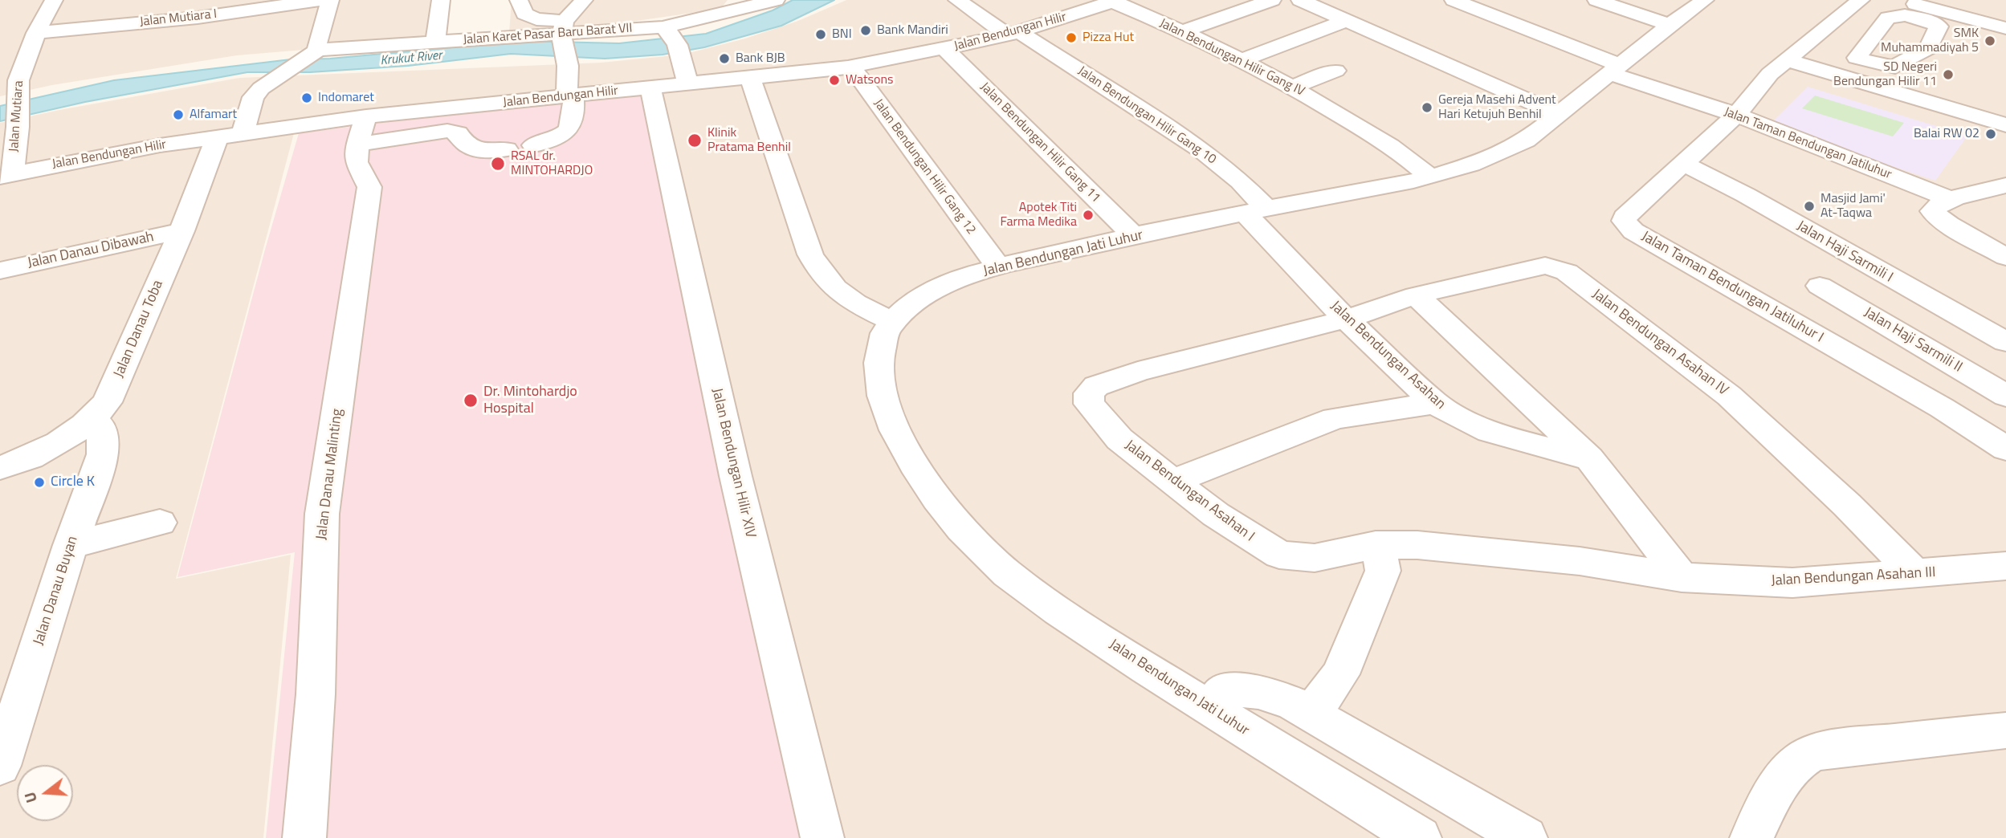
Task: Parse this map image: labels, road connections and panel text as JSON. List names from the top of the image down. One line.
{"streets":{"street":["Jalan Mutiara I","Jalan Bendungan Hilir","Jalan Karet Pasar Baru Barat VII","Jalan Bendungan Hilir Gang IV","Jalan Bendungan Hilir Gang 10","Jalan Mutiara","Jalan Bendungan Hilir Gang 11","Jalan Taman Bendungan Jatiluhur","Jalan Bendungan Hilir Gang 12","Jalan Danau Dibawah","Jalan Haji Sarmili I","Jalan Bendungan Jati Luhur","Jalan Taman Bendungan Jatiluhur I","Jalan Danau Toba","Jalan Haji Sarmili II","Jalan Bendungan Asahan IV","Jalan Bendungan Asahan","Jalan Bendungan Hilir XIV","Jalan Danau Malinting","Jalan Bendungan Asahan I","Jalan Bendungan Asahan III","Jalan Danau Buyan"]},"crossings":[["Jalan Mutiara I","Jalan Mutiara"],["Jalan Bendungan Hilir","Jalan Bendungan Hilir Gang IV"],["Jalan Bendungan Hilir","Jalan Bendungan Hilir Gang 10"],["Jalan Bendungan Hilir","Jalan Mutiara"],["Jalan Bendungan Hilir","Jalan Bendungan Hilir Gang 11"],["Jalan Bendungan Hilir","Jalan Bendungan Hilir Gang 12"],["Jalan Bendungan Hilir","Jalan Danau Toba"],["Jalan Bendungan Hilir","Jalan Bendungan Hilir XIV"],["Jalan Bendungan Hilir","Jalan Danau Malinting"],["Jalan Karet Pasar Baru Barat VII","Jalan Danau Toba"],["Jalan Bendungan Hilir Gang IV","Jalan Bendungan Jati Luhur"],["Jalan Bendungan Hilir Gang 10","Jalan Bendungan Jati Luhur"],["Jalan Bendungan Hilir Gang 10","Jalan Bendungan Asahan"],["Jalan Bendungan Hilir Gang 11","Jalan Bendungan Jati Luhur"],["Jalan Taman Bendungan Jatiluhur","Jalan Bendungan Jati Luhur"],["Jalan Taman Bendungan Jatiluhur","Jalan Taman Bendungan Jatiluhur I"],["Jalan Bendungan Hilir Gang 12","Jalan Bendungan Jati Luhur"],["Jalan Danau Dibawah","Jalan Danau Toba"],["Jalan Haji Sarmili I","Jalan Taman Bendungan Jatiluhur I"],["Jalan Bendungan Jati Luhur","Jalan Bendungan Asahan"],["Jalan Danau Toba","Jalan Danau Buyan"],["Jalan Bendungan Asahan IV","Jalan Bendungan Asahan"],["Jalan Bendungan Asahan IV","Jalan Bendungan Asahan I"],["Jalan Bendungan Asahan IV","Jalan Bendungan Asahan III"],["Jalan Bendungan Asahan","Jalan Bendungan Asahan I"],["Jalan Bendungan Asahan I","Jalan Bendungan Asahan III"]],"water":["Krukut River"],"places":["Bank Mandiri","BNI","Pizza Hut","SMK Muhammadiyah 5","Bank BJB","SD Negeri Bendungan Hilir 11","Watsons","Indomaret","Gereja Masehi Advent Hari Ketujuh Benhil","Alfamart","Balai RW 02","Klinik Pratama Benhil","RSAL dr. MINTOHARDJO","Masjid Jami' At-Taqwa","Apotek Titi Farma Medika","Dr. Mintohardjo Hospital","Circle K"],"north":"left"}
